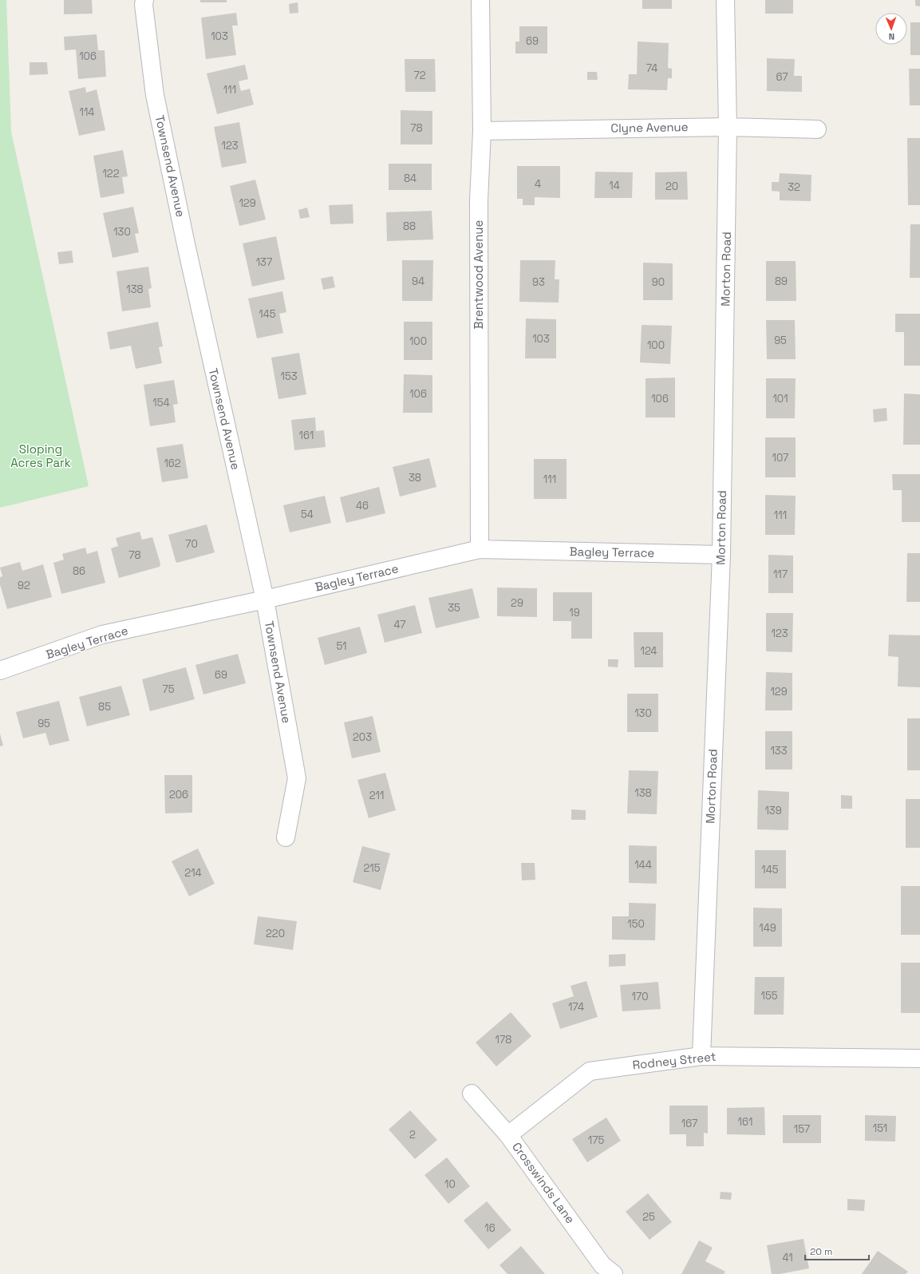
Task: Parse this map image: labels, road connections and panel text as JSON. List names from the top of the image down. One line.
{"streets":{"street":["Clyne Avenue","Townsend Avenue","Morton Road","Brentwood Avenue","Bagley Terrace","Rodney Street","Crosswinds Lane"]},"crossings":[["Clyne Avenue","Morton Road"],["Clyne Avenue","Brentwood Avenue"],["Townsend Avenue","Bagley Terrace"],["Morton Road","Bagley Terrace"],["Morton Road","Rodney Street"],["Brentwood Avenue","Bagley Terrace"],["Rodney Street","Crosswinds Lane"]],"parks":["Sloping Acres Park"],"house_numbers":["103","69","106","74","72","67","111","114","78","123","122","84","4","14","20","32","129","88","130","137","94","89","93","90","138","145","103","95","100","100","153","106","106","101","154","161","107","162","38","111","46","54","111","70","78","86","117","92","29","35","19","47","123","51","124","69","75","129","85","130","95","203","133","138","206","211","139","144","215","145","214","150","149","220","155","170","174","178","161","167","151","157","2","175","10","25","16","41"],"scale_bar":"20 m","north":"bottom"}
